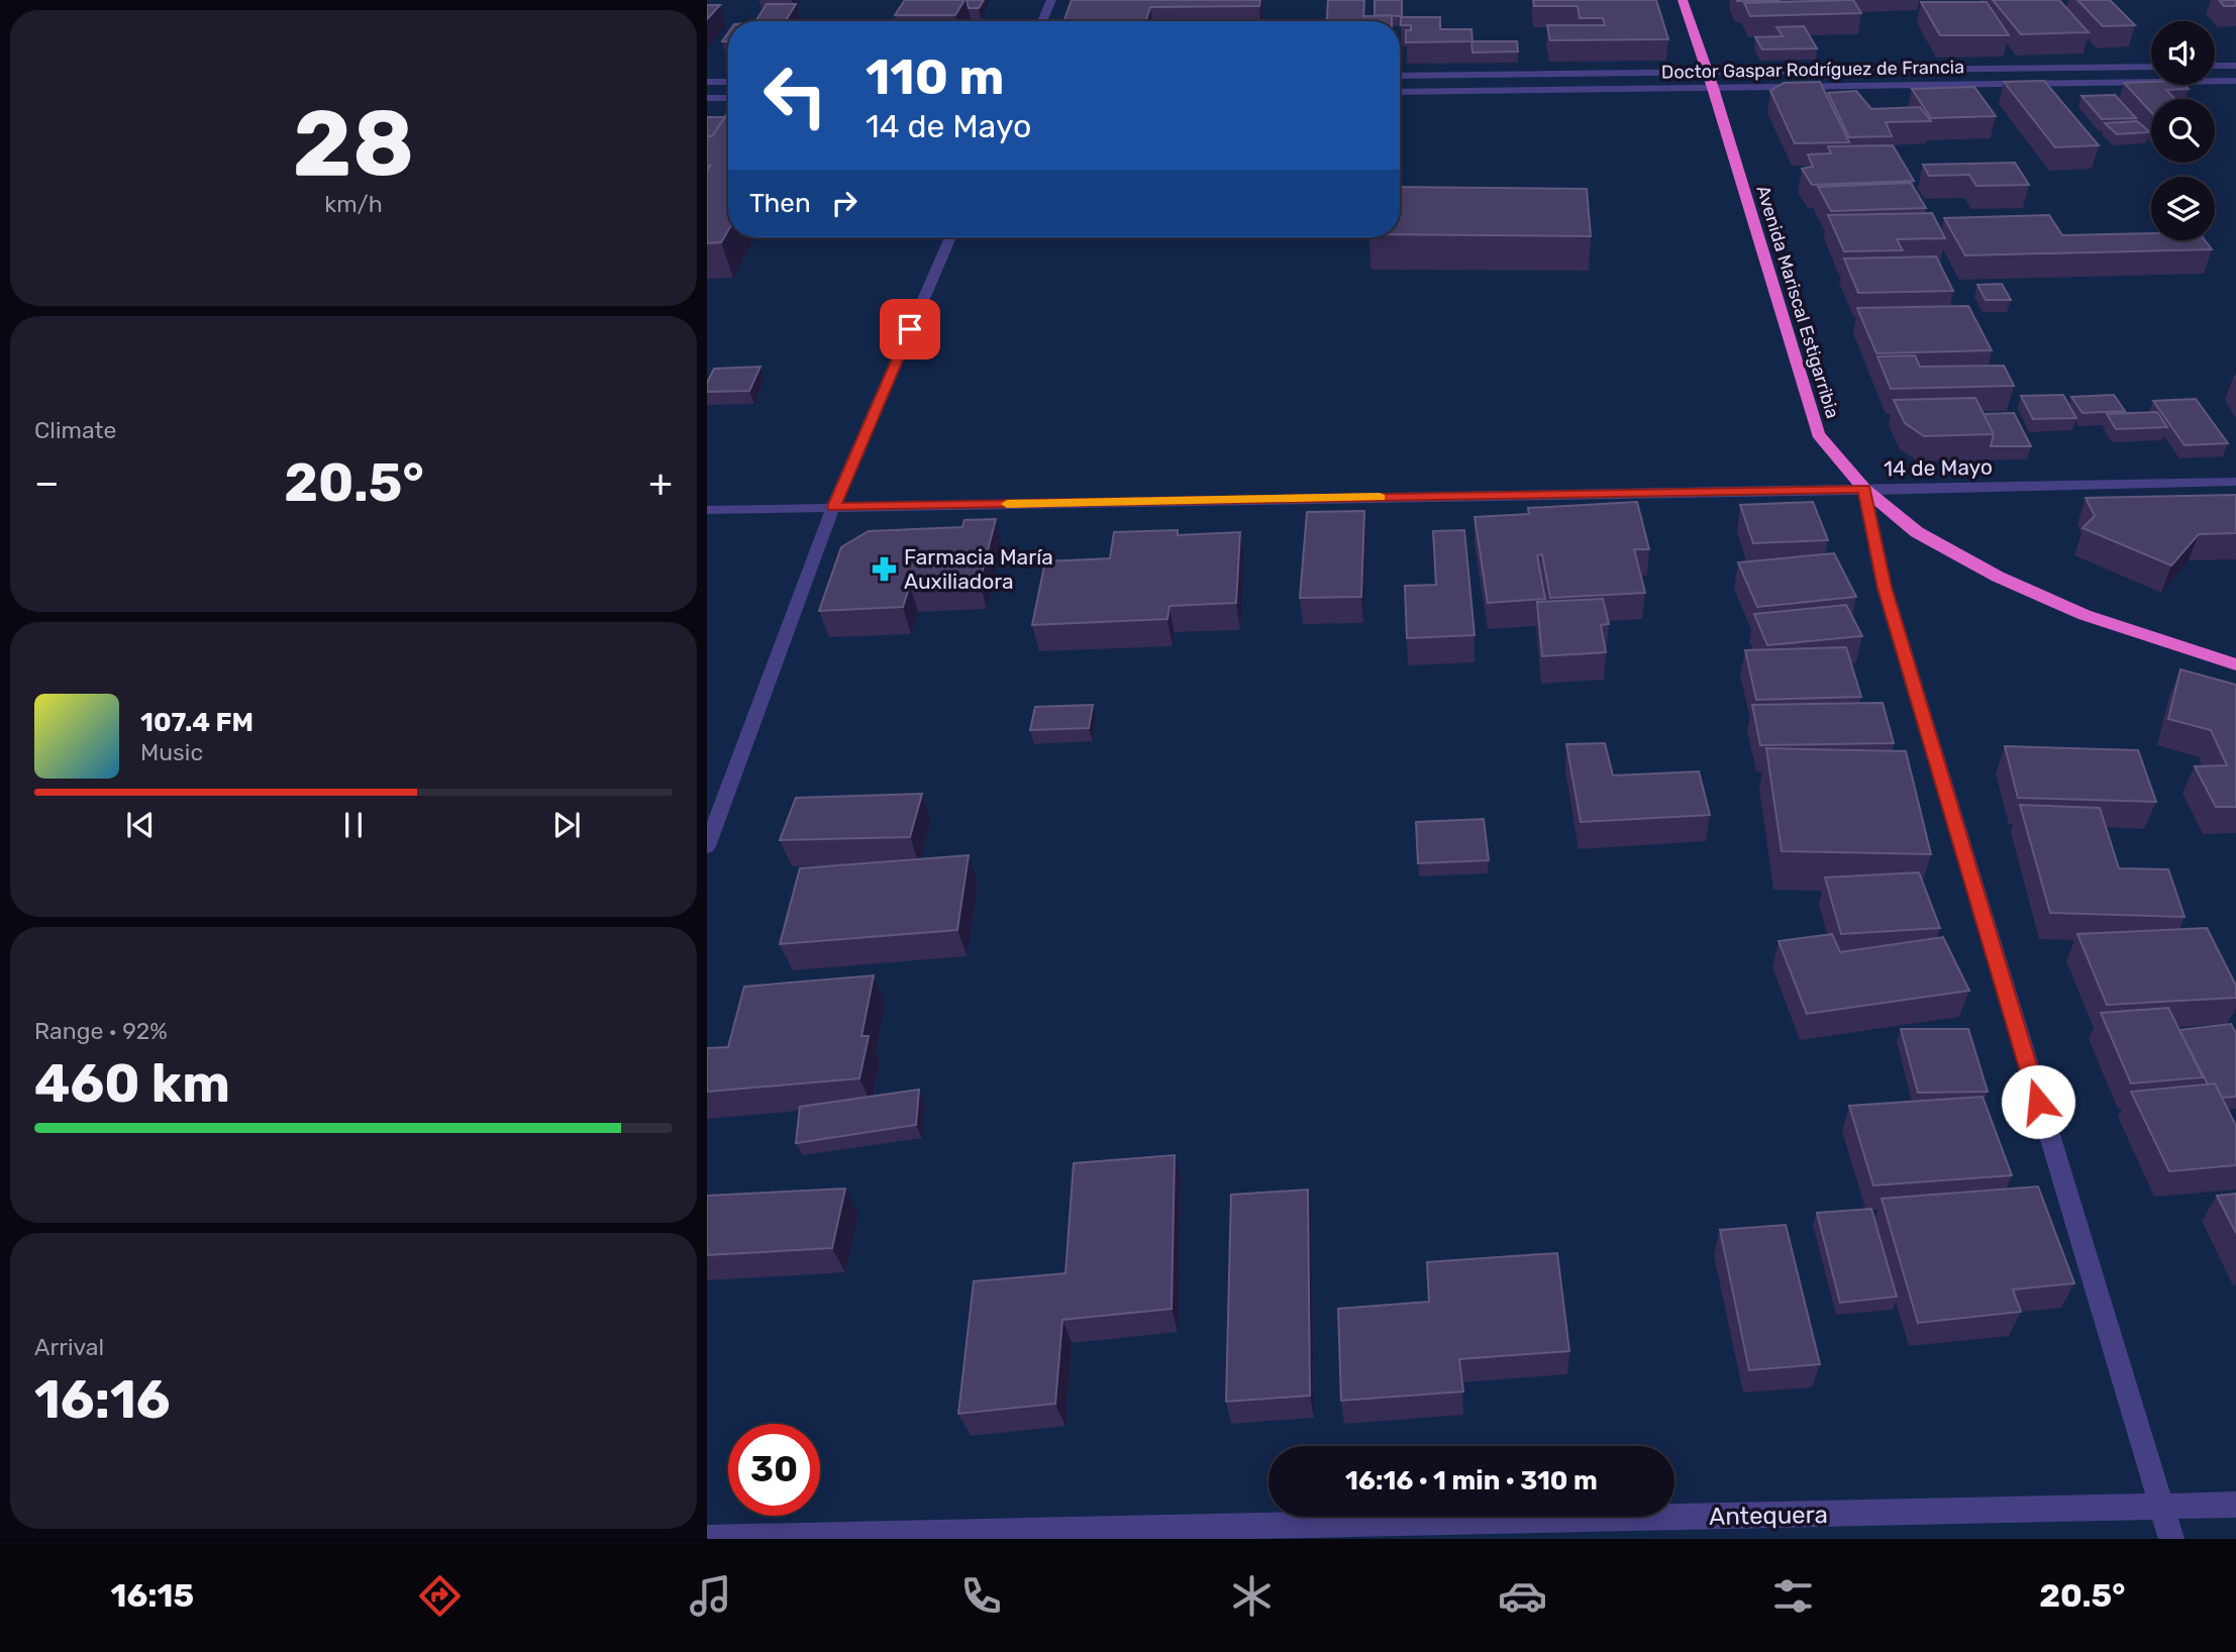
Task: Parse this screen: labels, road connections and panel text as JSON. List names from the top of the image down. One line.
{"streets":{"highway":["Avenida Mariscal Estigarribia"],"street":["Doctor Gaspar Rodríguez de Francia","14 de Mayo","Antequera"]},"crossings":[["Doctor Gaspar Rodríguez de Francia","Avenida Mariscal Estigarribia"],["Avenida Mariscal Estigarribia","14 de Mayo"]],"places":{"pharmacy":["Farmacia María Auxiliadora"]},"page":{"tile":[["28","km/h"],"Climate",["Range · 92%","460 km"],["Arrival","16:16"]],"turn":["110 m","14 de Mayo"],"then":"Then","heat":["−","20.5°","+"],"song":["107.4 FM","Music"],"limit":"30","trip":"16:16 · 1 min · 310 m","tabs":["16:15","20.5°"]}}
